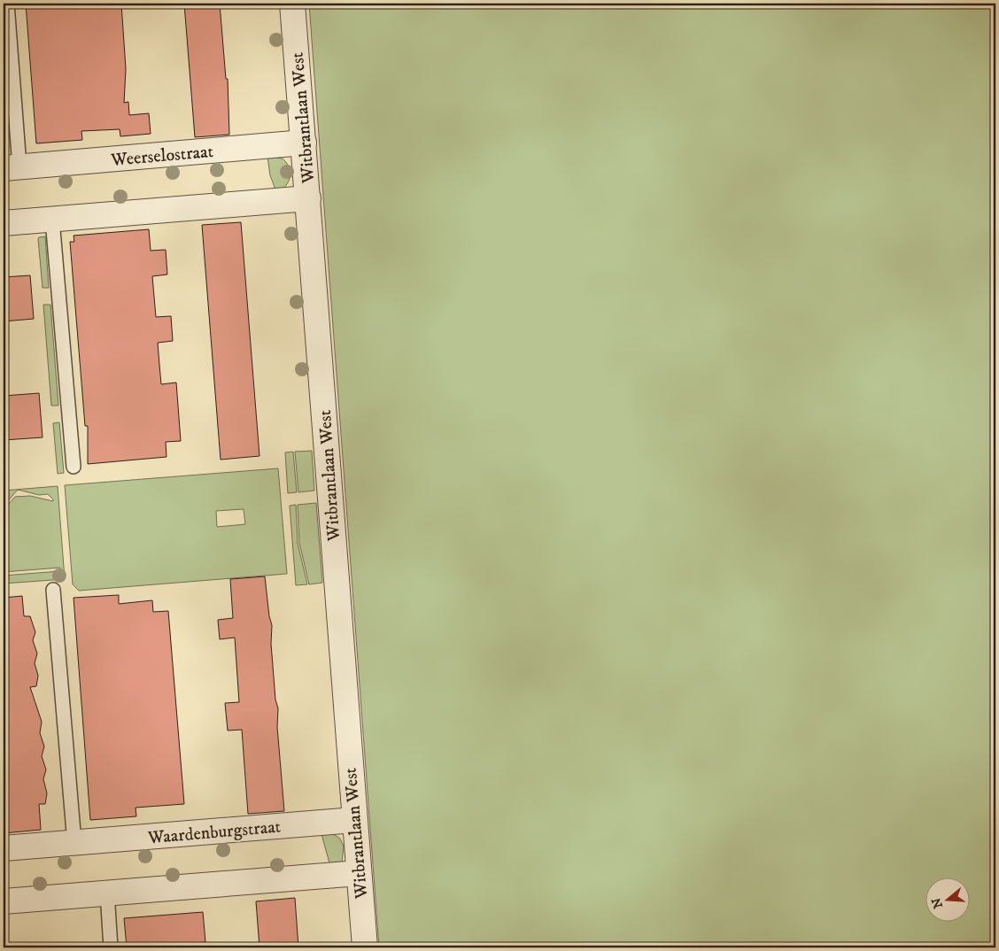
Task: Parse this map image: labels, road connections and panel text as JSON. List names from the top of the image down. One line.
{"streets":{"street":["Witbrantlaan West","Weerselostraat","Waardenburgstraat"]},"crossings":[["Witbrantlaan West","Weerselostraat"],["Witbrantlaan West","Waardenburgstraat"]],"north":"left"}
